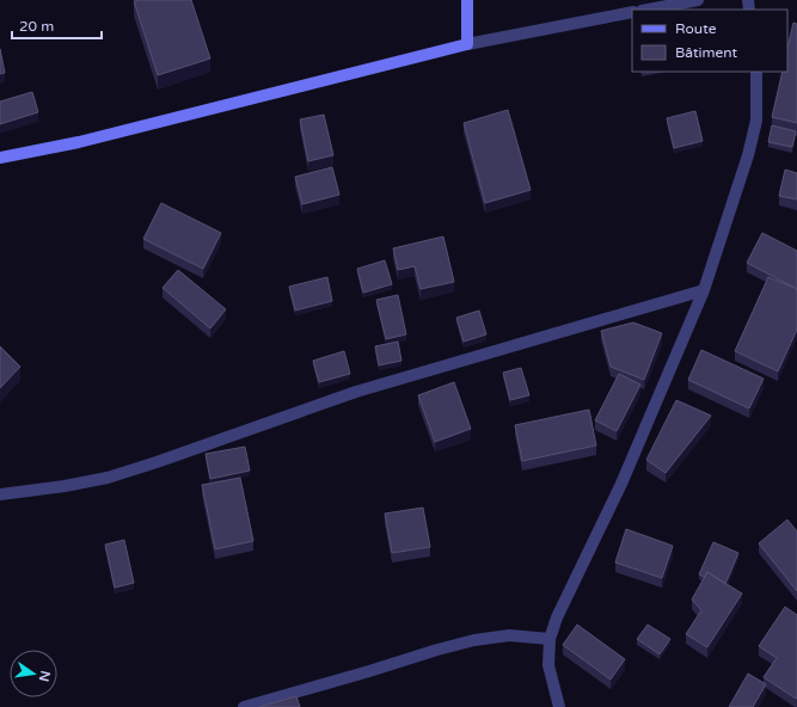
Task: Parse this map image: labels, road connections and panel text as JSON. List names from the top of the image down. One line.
{"legend":["Route","Bâtiment"],"scale_bar":"20 m","north":"right"}
